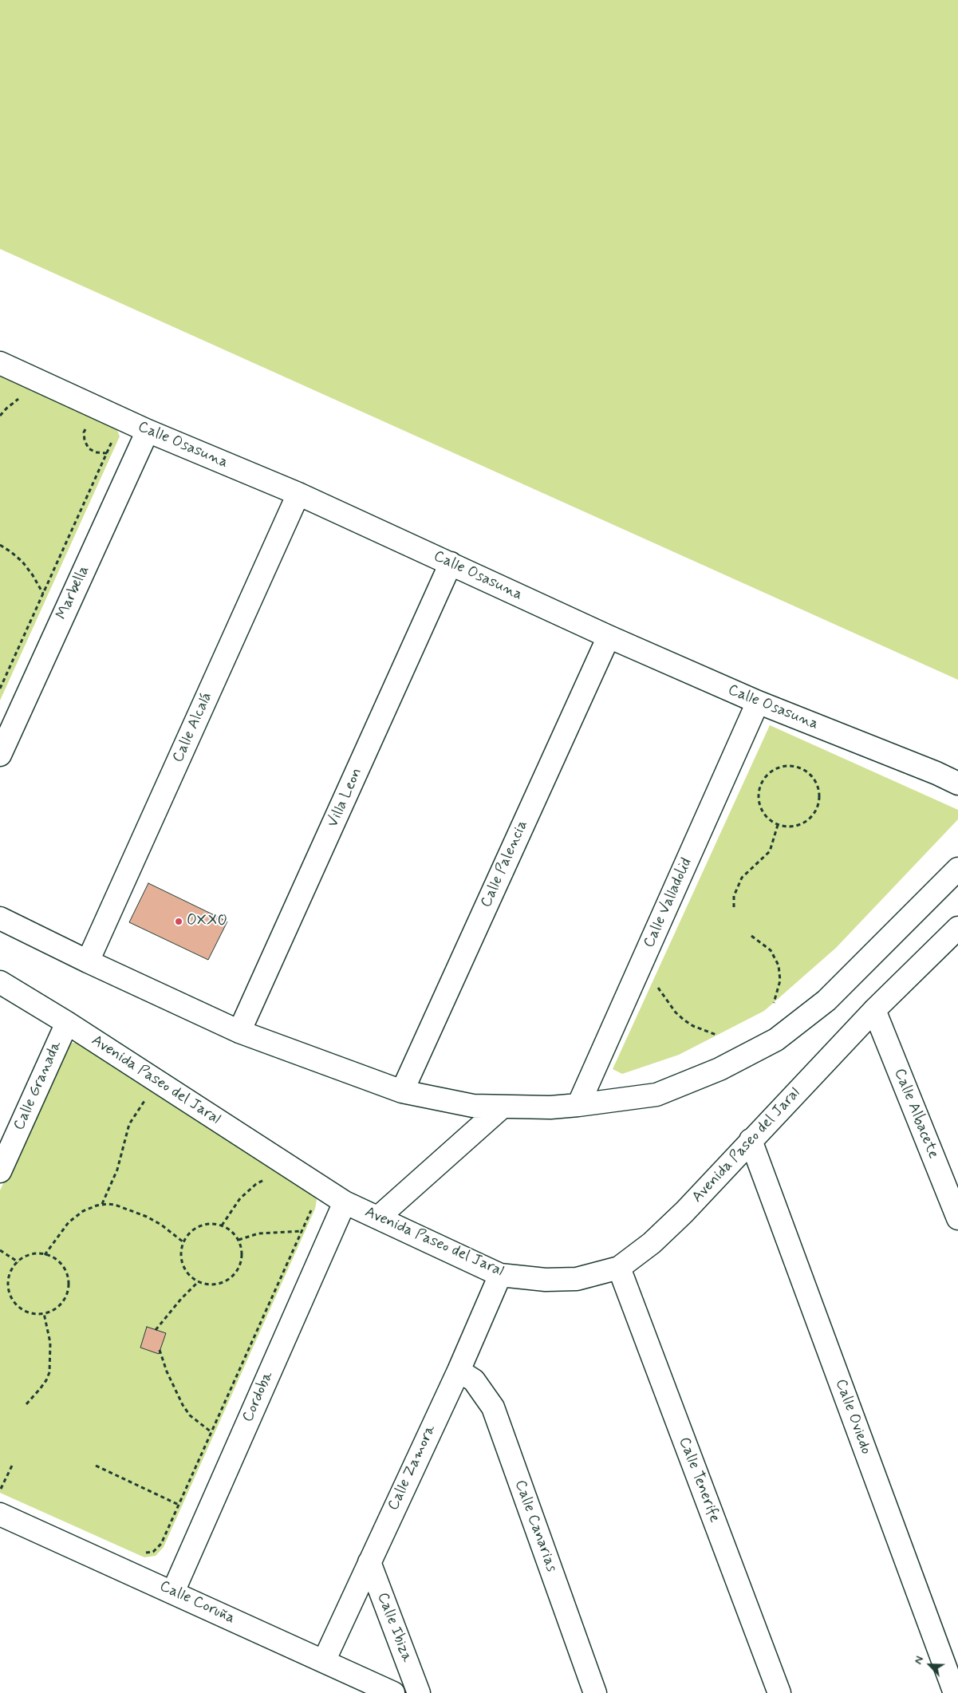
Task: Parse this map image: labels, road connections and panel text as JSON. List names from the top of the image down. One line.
{"streets":{"street":["Calle Osasuna","Marbella","Calle Alcalá","Villa Leon","Calle Palencia","Calle Valladolid","Avenida Paseo del Jaral","Calle Granada","Calle Albacete","Cordoba","Calle Oviedo","Calle Zamora","Calle Tenerife","Calle Canarias","Calle Coruña","Calle Ibiza"]},"crossings":[["Calle Osasuna","Marbella"],["Calle Osasuna","Calle Alcalá"],["Calle Osasuna","Villa Leon"],["Calle Osasuna","Calle Palencia"],["Calle Osasuna","Calle Valladolid"],["Avenida Paseo del Jaral","Calle Granada"],["Avenida Paseo del Jaral","Calle Albacete"],["Avenida Paseo del Jaral","Cordoba"],["Avenida Paseo del Jaral","Calle Oviedo"],["Avenida Paseo del Jaral","Calle Zamora"],["Avenida Paseo del Jaral","Calle Tenerife"],["Cordoba","Calle Coruña"],["Calle Zamora","Calle Canarias"],["Calle Zamora","Calle Coruña"],["Calle Zamora","Calle Ibiza"]],"places":["OXXO"],"north":"top left"}
